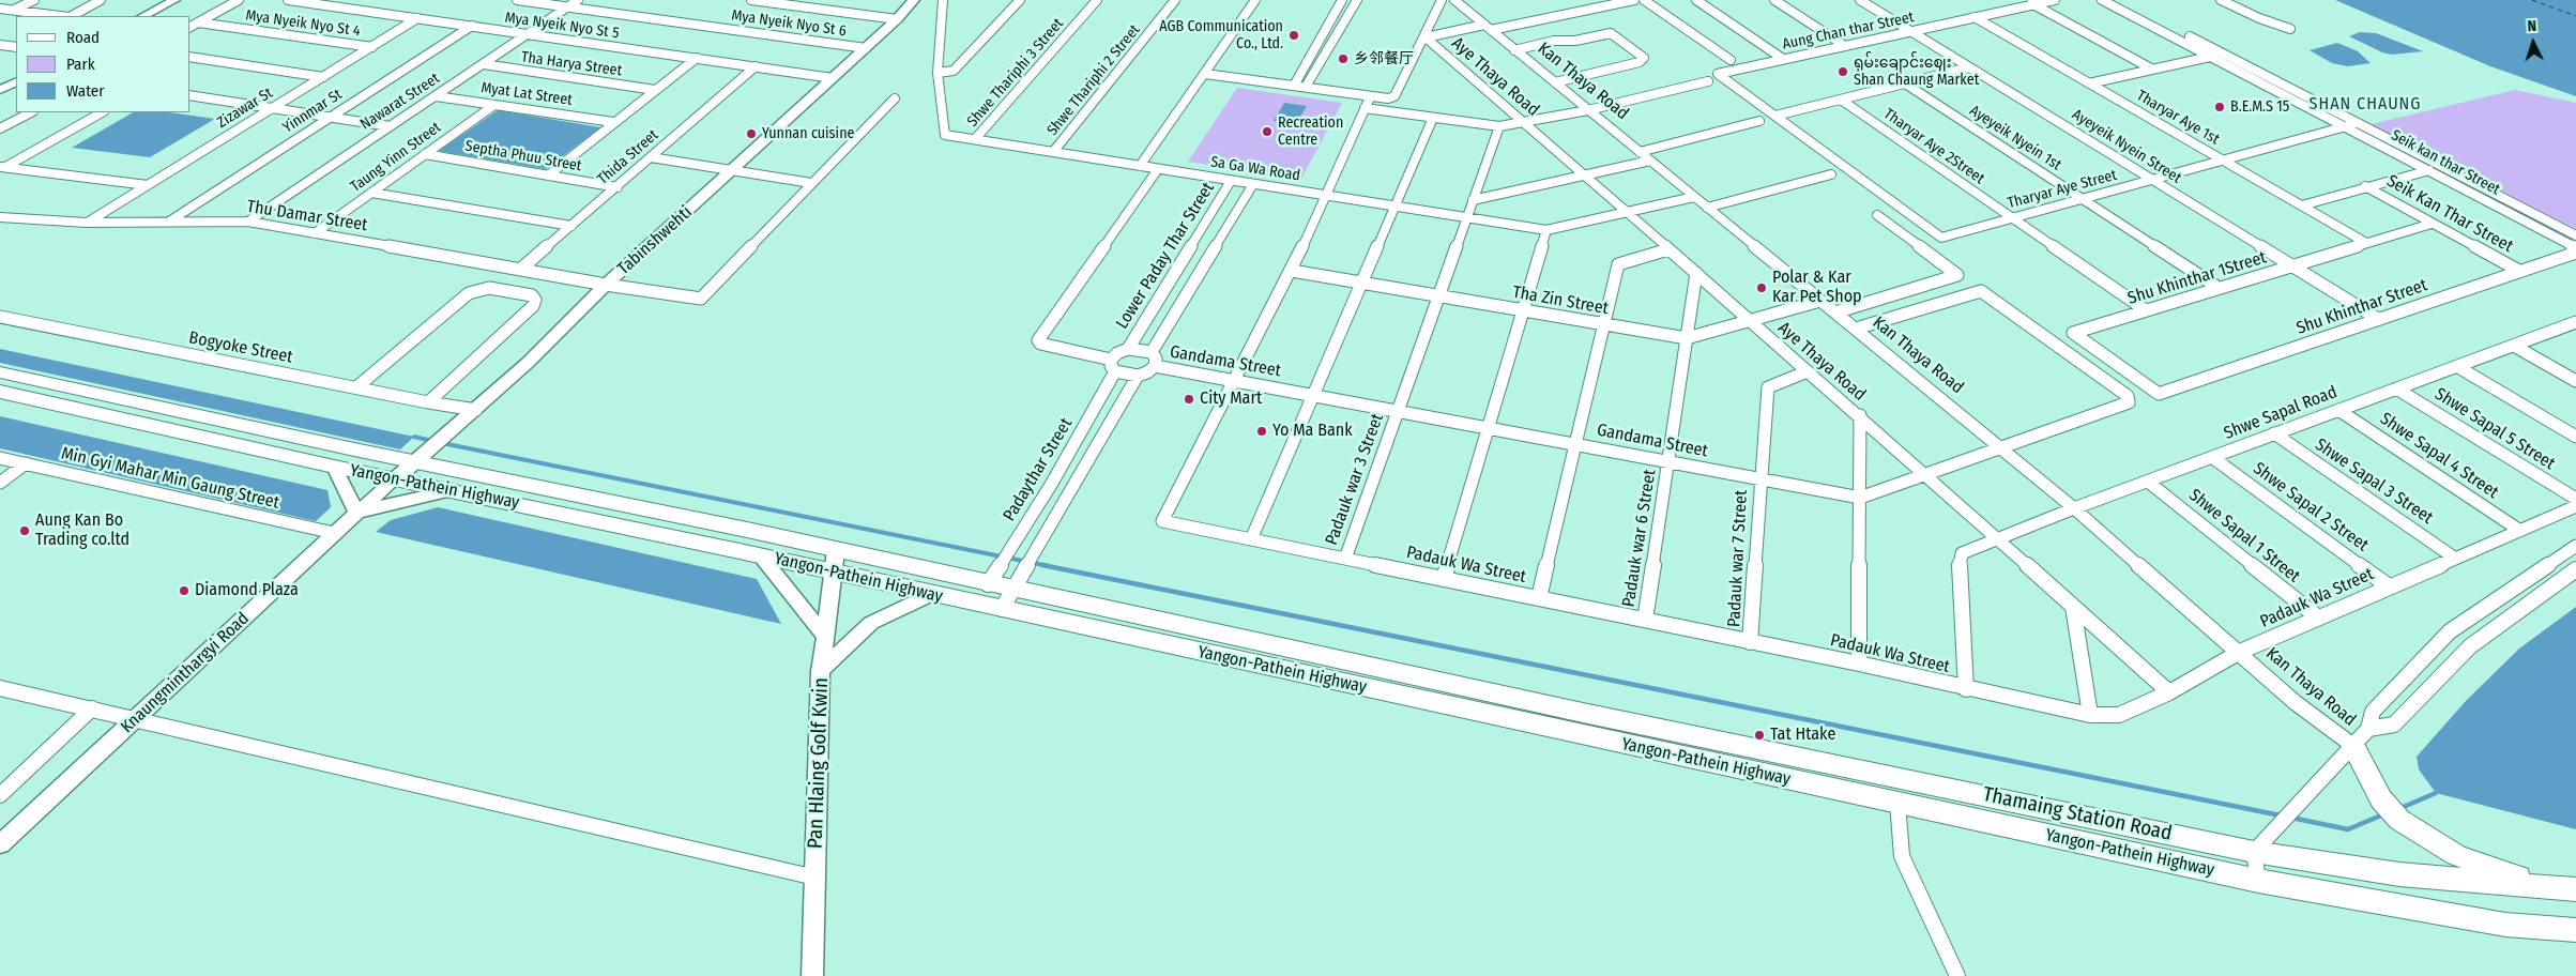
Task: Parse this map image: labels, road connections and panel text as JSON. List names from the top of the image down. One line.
{"streets":{"main road":["Tabinshwehti","Yangon-Pathein Highway","Thamaing Station Road"],"street":["Mya Nyeik Nyo St 4","Mya Nyeik Nyo St 6","Mya Nyeik Nyo St 5","Aung Chan thar Street","Tha Harya Street","Shwe Thariphi 3 Street","Aye Thaya Road","Shwe Thariphi 2 Street","Kan Thaya Road","Myat Lat Street","Nawarat Street","Zizawar St","Yinnmar St","Tharyar Aye 1st","Ayeyeik Nyein 1st","Tharyar Aye 2Street","Ayeyeik Nyein Street","Septha Phuu Street","Taung Yinn Street","Thida Street","Seik kan thar Street","Sa Ga Wa Road","Tharyar Aye Street","Seik Kan Thar Street","Thu Damar Street","Lower Paday Thar Street","Shu Khinthar 1Street","Tha Zin Street","Shu Khinthar Street","Bogyoke Street","Gandama Street","Shwe Sapal Road","Shwe Sapal 5 Street","Shwe Sapal 4 Street","Padaythar Street","Min Gyi Mahar Min Gaung Street","Padauk war 3 Street","Shwe Sapal 3 Street","Shwe Sapal 2 Street","Shwe Sapal 1 Street","Padauk war 6 Street","Padauk war 7 Street","Padauk Wa Street","Knaungminthargyi Road","Pan Hlaing Golf Kwin"]},"crossings":[["Mya Nyeik Nyo St 4","Zizawar St"],["Mya Nyeik Nyo St 6","Nawarat Street"],["Mya Nyeik Nyo St 6","Tabinshwehti"],["Mya Nyeik Nyo St 5","Nawarat Street"],["Mya Nyeik Nyo St 5","Zizawar St"],["Mya Nyeik Nyo St 5","Yinnmar St"],["Mya Nyeik Nyo St 5","Thida Street"],["Mya Nyeik Nyo St 5","Tabinshwehti"],["Aung Chan thar Street","Tharyar Aye 1st"],["Aung Chan thar Street","Ayeyeik Nyein Street"],["Aung Chan thar Street","Tharyar Aye Street"],["Tha Harya Street","Nawarat Street"],["Shwe Thariphi 3 Street","Sa Ga Wa Road"],["Aye Thaya Road","Sa Ga Wa Road"],["Aye Thaya Road","Tha Zin Street"],["Aye Thaya Road","Gandama Street"],["Aye Thaya Road","Shwe Sapal Road"],["Aye Thaya Road","Padauk war 6 Street"],["Aye Thaya Road","Padauk war 7 Street"],["Aye Thaya Road","Padauk Wa Street"],["Shwe Thariphi 2 Street","Sa Ga Wa Road"],["Kan Thaya Road","Sa Ga Wa Road"],["Kan Thaya Road","Tha Zin Street"],["Kan Thaya Road","Gandama Street"],["Kan Thaya Road","Shwe Sapal Road"],["Kan Thaya Road","Padauk Wa Street"],["Myat Lat Street","Nawarat Street"],["Myat Lat Street","Taung Yinn Street"],["Nawarat Street","Thu Damar Street"],["Zizawar St","Thu Damar Street"],["Yinnmar St","Thu Damar Street"],["Tharyar Aye 1st","Tharyar Aye Street"],["Tharyar Aye 1st","Shu Khinthar 1Street"],["Ayeyeik Nyein 1st","Tharyar Aye Street"],["Ayeyeik Nyein 1st","Shu Khinthar 1Street"],["Tharyar Aye 2Street","Tharyar Aye Street"],["Tharyar Aye 2Street","Shu Khinthar 1Street"],["Ayeyeik Nyein Street","Tharyar Aye Street"],["Ayeyeik Nyein Street","Shu Khinthar 1Street"],["Ayeyeik Nyein Street","Shu Khinthar Street"],["Septha Phuu Street","Taung Yinn Street"],["Septha Phuu Street","Thida Street"],["Taung Yinn Street","Thu Damar Street"],["Thida Street","Thu Damar Street"],["Sa Ga Wa Road","Lower Paday Thar Street"],["Seik Kan Thar Street","Shu Khinthar 1Street"],["Seik Kan Thar Street","Shu Khinthar Street"],["Thu Damar Street","Tabinshwehti"],["Tabinshwehti","Bogyoke Street"],["Tabinshwehti","Yangon-Pathein Highway"],["Tabinshwehti","Knaungminthargyi Road"],["Shu Khinthar 1Street","Shu Khinthar Street"],["Tha Zin Street","Padauk war 6 Street"],["Gandama Street","Padauk war 3 Street"],["Gandama Street","Padauk war 6 Street"],["Gandama Street","Padauk war 7 Street"],["Gandama Street","Padauk Wa Street"],["Shwe Sapal Road","Shwe Sapal 5 Street"],["Shwe Sapal Road","Shwe Sapal 4 Street"],["Shwe Sapal Road","Shwe Sapal 3 Street"],["Shwe Sapal Road","Shwe Sapal 2 Street"],["Shwe Sapal Road","Shwe Sapal 1 Street"],["Shwe Sapal Road","Padauk Wa Street"],["Shwe Sapal 4 Street","Padauk Wa Street"],["Padaythar Street","Yangon-Pathein Highway"],["Min Gyi Mahar Min Gaung Street","Knaungminthargyi Road"],["Padauk war 3 Street","Padauk Wa Street"],["Shwe Sapal 3 Street","Padauk Wa Street"],["Yangon-Pathein Highway","Knaungminthargyi Road"],["Yangon-Pathein Highway","Pan Hlaing Golf Kwin"],["Yangon-Pathein Highway","Thamaing Station Road"],["Shwe Sapal 2 Street","Padauk Wa Street"],["Shwe Sapal 1 Street","Padauk Wa Street"],["Padauk war 6 Street","Padauk Wa Street"],["Padauk war 7 Street","Padauk Wa Street"]],"districts":["SHAN CHAUNG"],"places":["AGB Communication Co., Ltd.","乡邻餐厅","ရှမ်းချောင်းဈေး Shan Chaung Market","B.E.M.S 15","Recreation Centre","Yunnan cuisine","Polar & Kar Kar Pet Shop","City Mart","Yo Ma Bank","Aung Kan Bo Trading co.ltd","Diamond Plaza","Tat Htake"],"legend":["Road","Park","Water"],"north":"top"}
